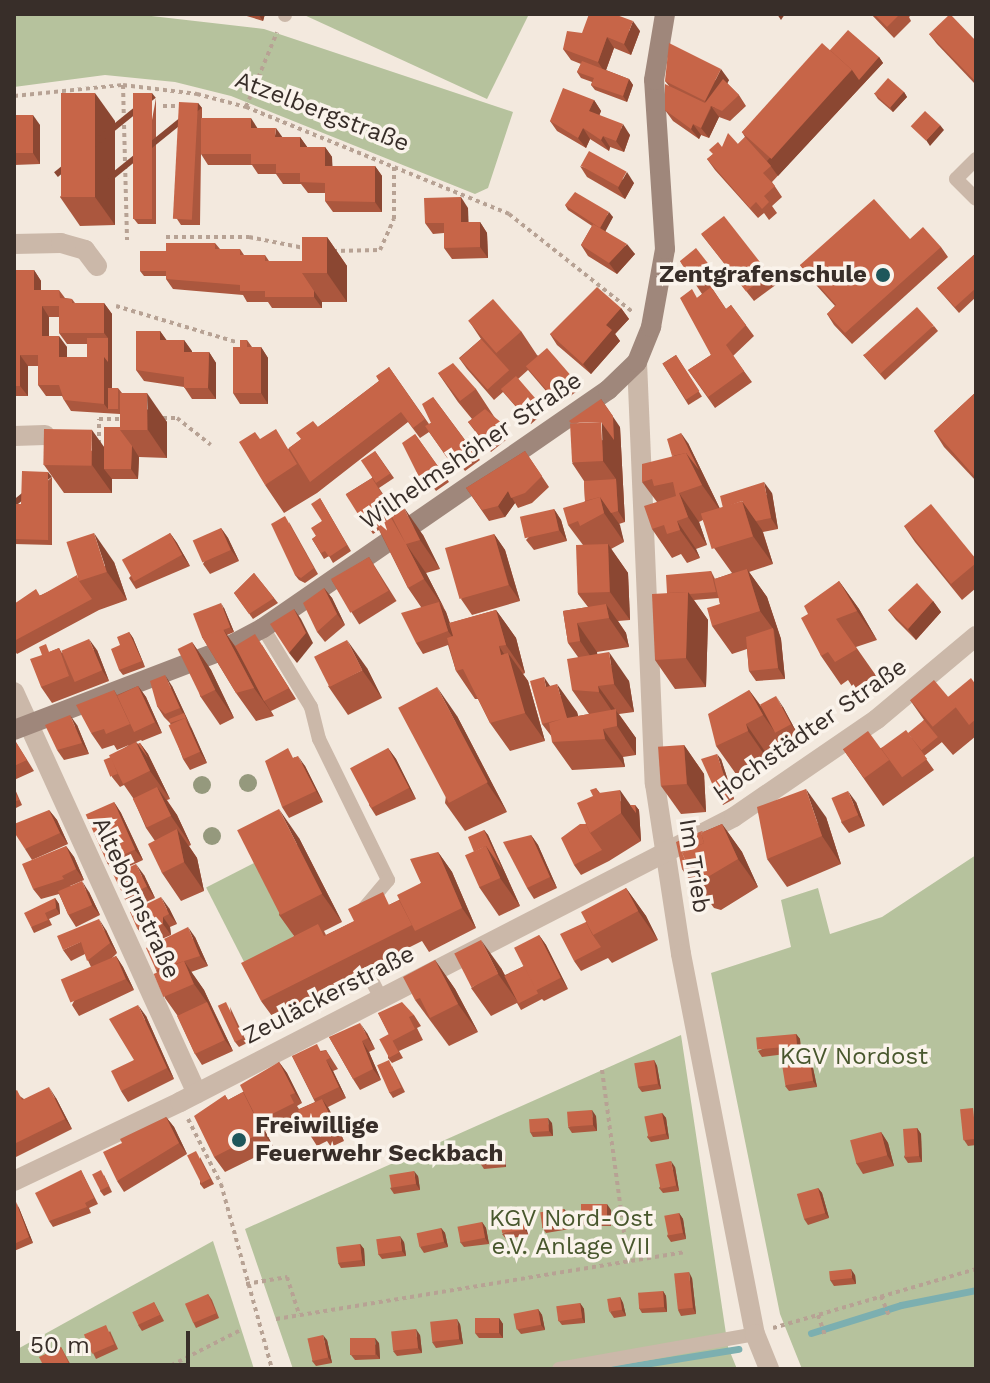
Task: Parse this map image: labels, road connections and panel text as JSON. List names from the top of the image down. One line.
{"streets":{"main road":["Wilhelmshöher Straße"],"street":["Hochstädter Straße","Im Trieb","Altebornstraße","Zeuläckerstraße"],"path":["Atzelbergstraße"]},"crossings":[["Atzelbergstraße","Wilhelmshöher Straße"],["Wilhelmshöher Straße","Im Trieb"],["Wilhelmshöher Straße","Altebornstraße"],["Hochstädter Straße","Im Trieb"],["Hochstädter Straße","Zeuläckerstraße"],["Im Trieb","Zeuläckerstraße"],["Altebornstraße","Zeuläckerstraße"]],"parks":["KGV Nordost","KGV Nord-Ost e.V. Anlage VII"],"places":["Zentgrafenschule","Freiwillige Feuerwehr Seckbach"],"scale_bar":"50 m"}
